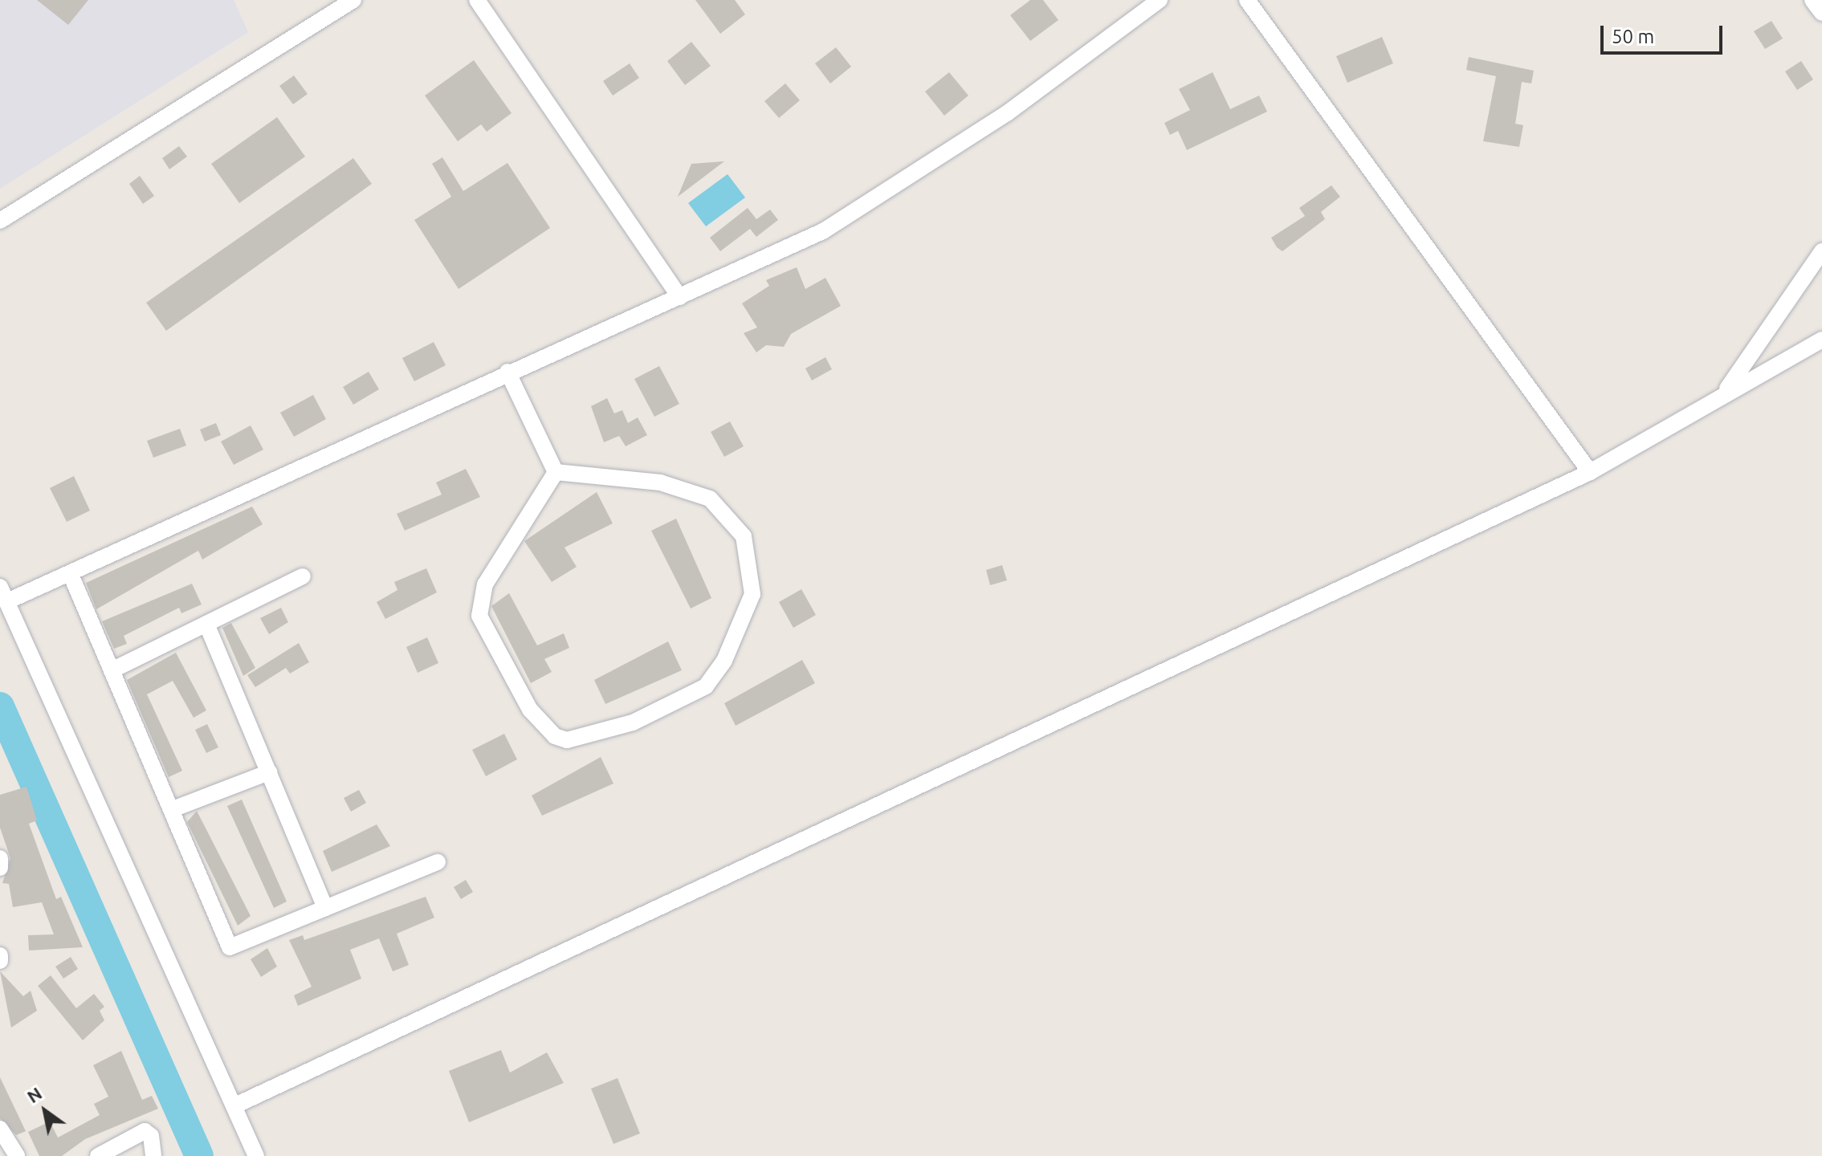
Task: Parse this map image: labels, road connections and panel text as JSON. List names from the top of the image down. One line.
{"scale_bar":"50 m","north":"top left"}
